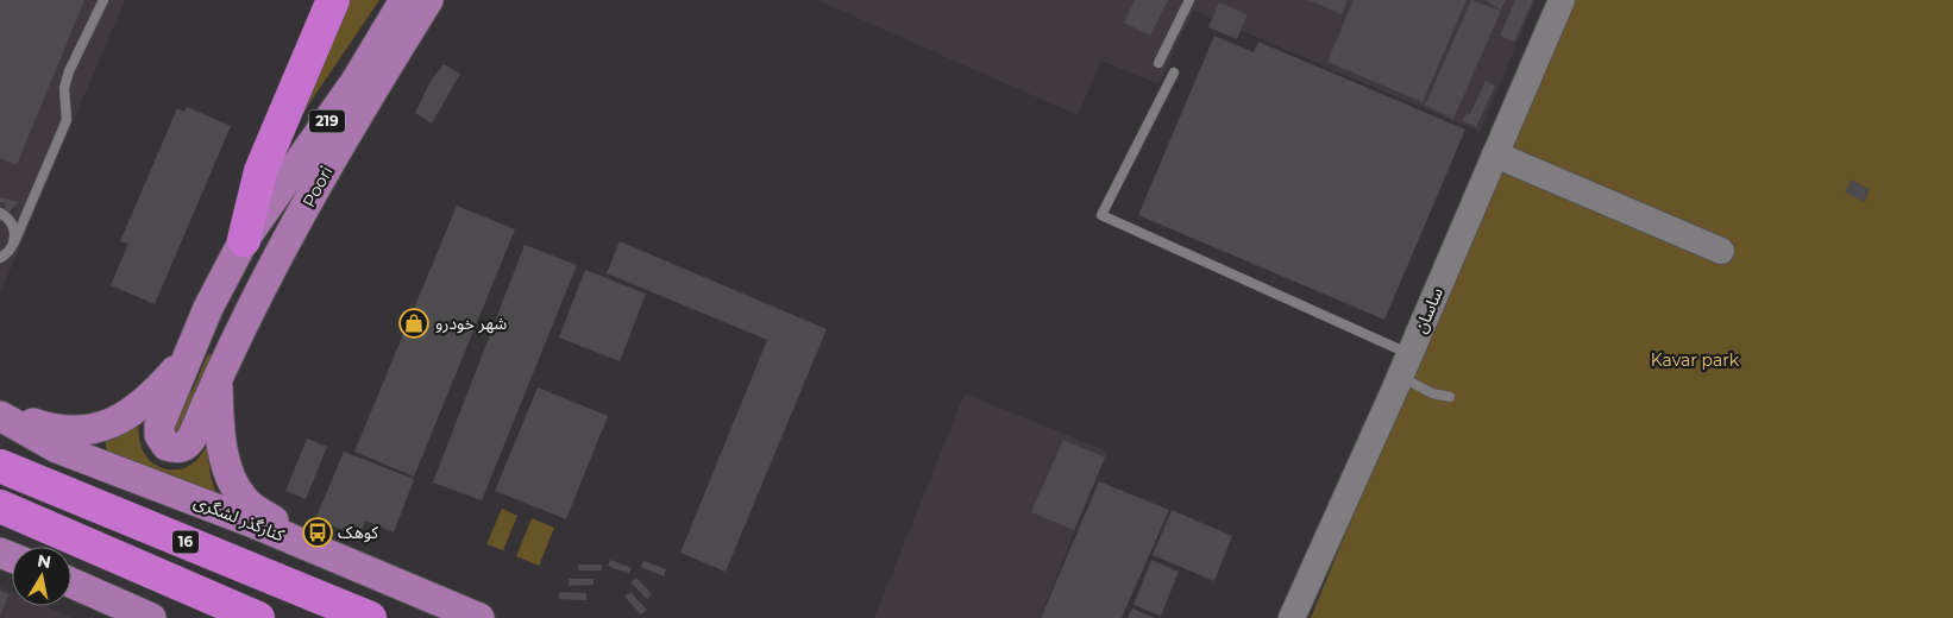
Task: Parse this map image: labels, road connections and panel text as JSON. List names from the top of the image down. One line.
{"streets":{"highway":["16"],"main road":["219","Poori","کنارگذر لشگری"],"street":["ساسان"]},"parks":["Kavar park"],"places":{"shop":["شهر خودرو"],"bus stop":["کوهک"]},"north":"top"}
